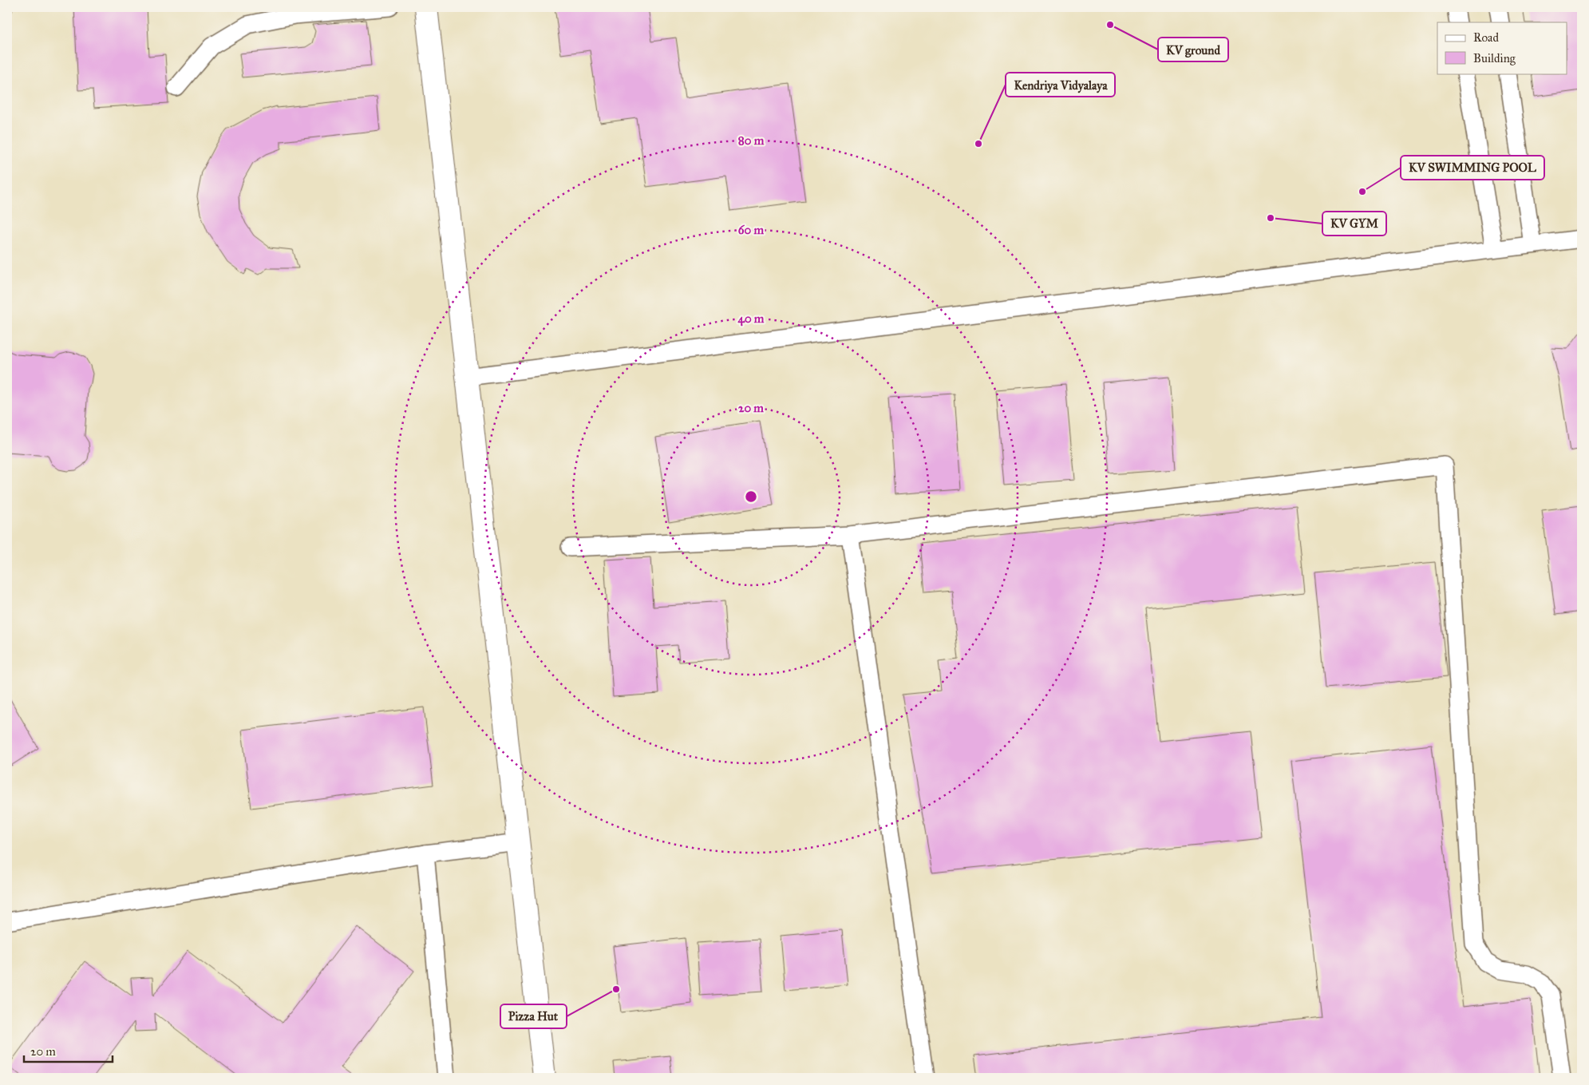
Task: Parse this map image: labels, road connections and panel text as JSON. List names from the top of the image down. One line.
{"places":["KV ground","Kendriya Vidyalaya","KV SWIMMING POOL","KV GYM","Pizza Hut"],"legend":["Road","Building"],"scale_bar":"20 m","rings":["80 m","60 m","40 m","20 m"]}
